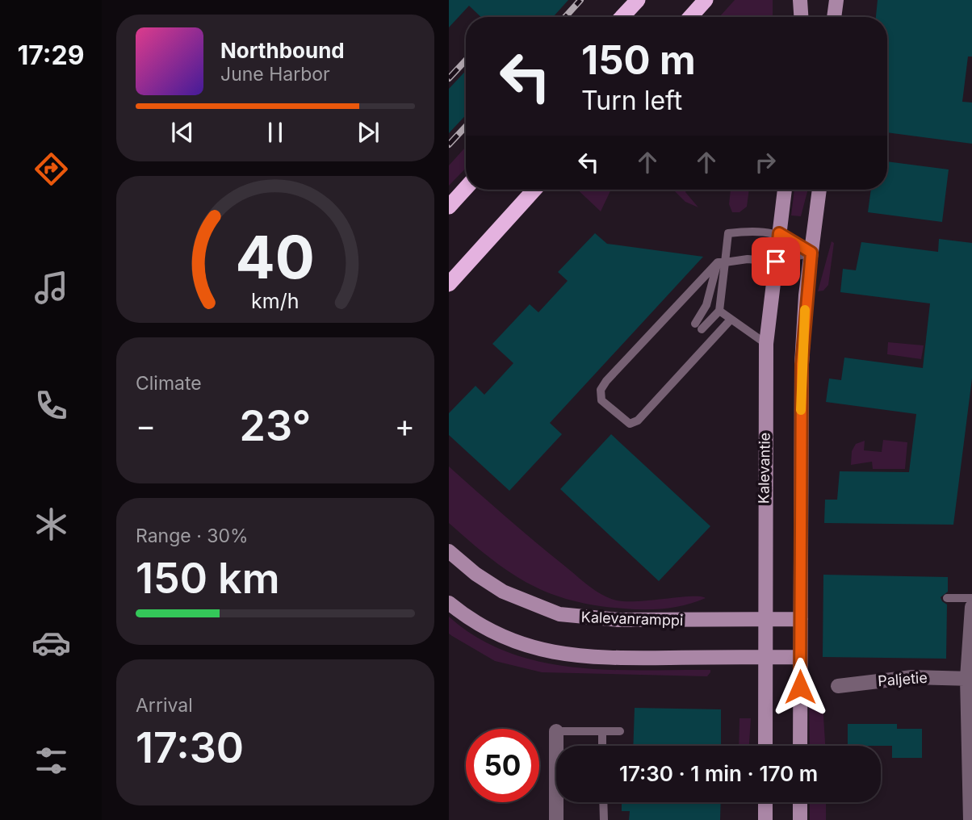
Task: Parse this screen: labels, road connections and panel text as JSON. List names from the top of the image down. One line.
{"streets":{"main road":["Kalevantie","Kalevanramppi"],"street":["Paljetie"]},"crossings":[["Kalevantie","Kalevanramppi"]],"page":{"tabs":"17:29","turn":["150 m","Turn left"],"song":["Northbound","June Harbor"],"tile":["Climate",["Range · 30%","150 km"],["Arrival","17:30"]],"heat":["−","23°","+"],"limit":"50","trip":"17:30 · 1 min · 170 m","gauge":["40","km/h"]}}
